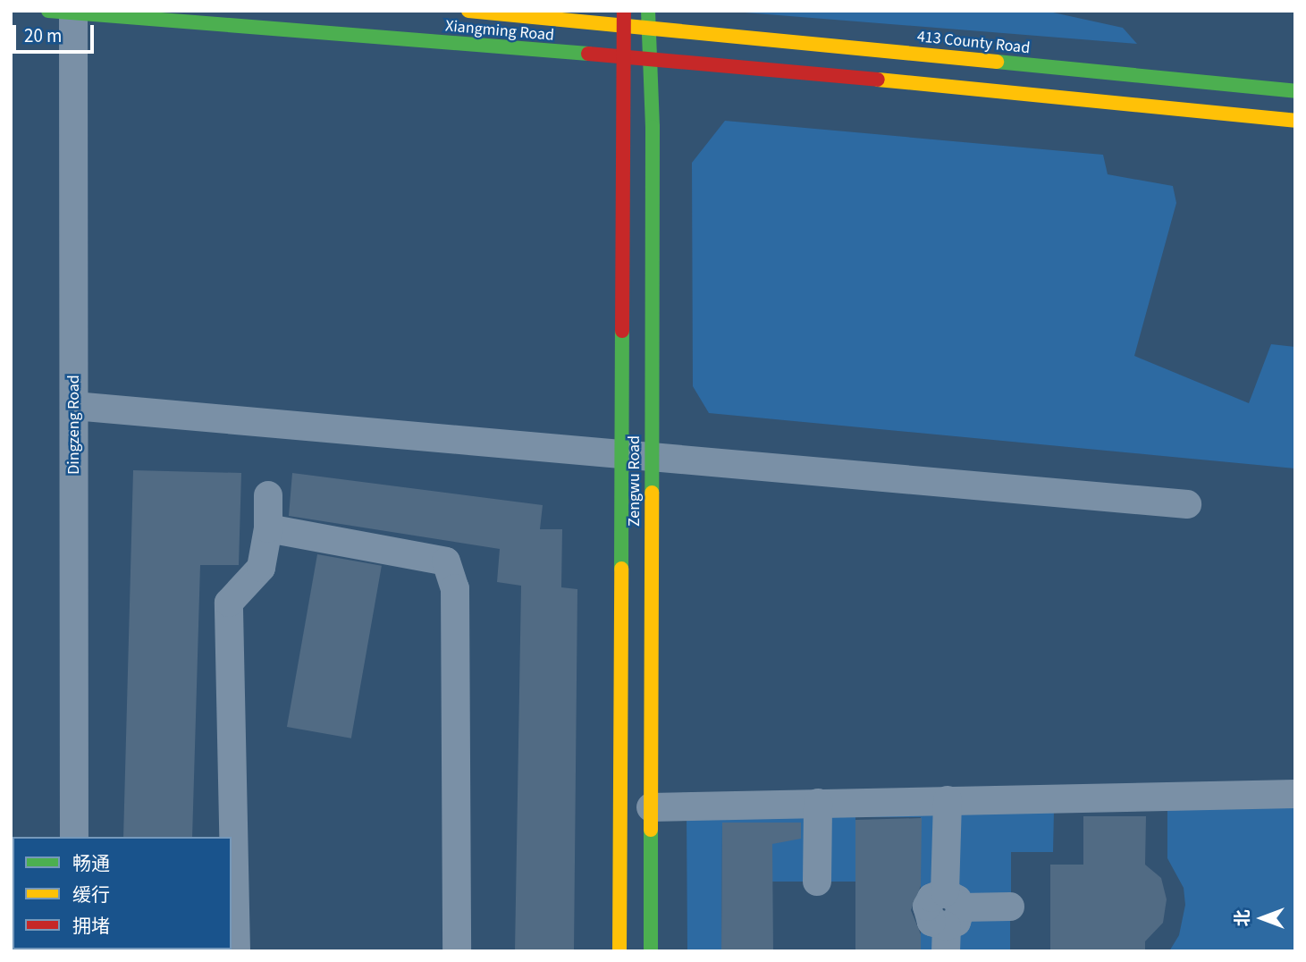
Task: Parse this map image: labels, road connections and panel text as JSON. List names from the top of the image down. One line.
{"streets":{"street":["Xiangming Road","413 County Road","Dingzeng Road","Zengwu Road"]},"crossings":[["Xiangming Road","413 County Road"],["Xiangming Road","Dingzeng Road"],["Xiangming Road","Zengwu Road"],["413 County Road","Zengwu Road"]],"legend":["畅通","缓行","拥堵"],"scale_bar":"20 m","north":"left"}
